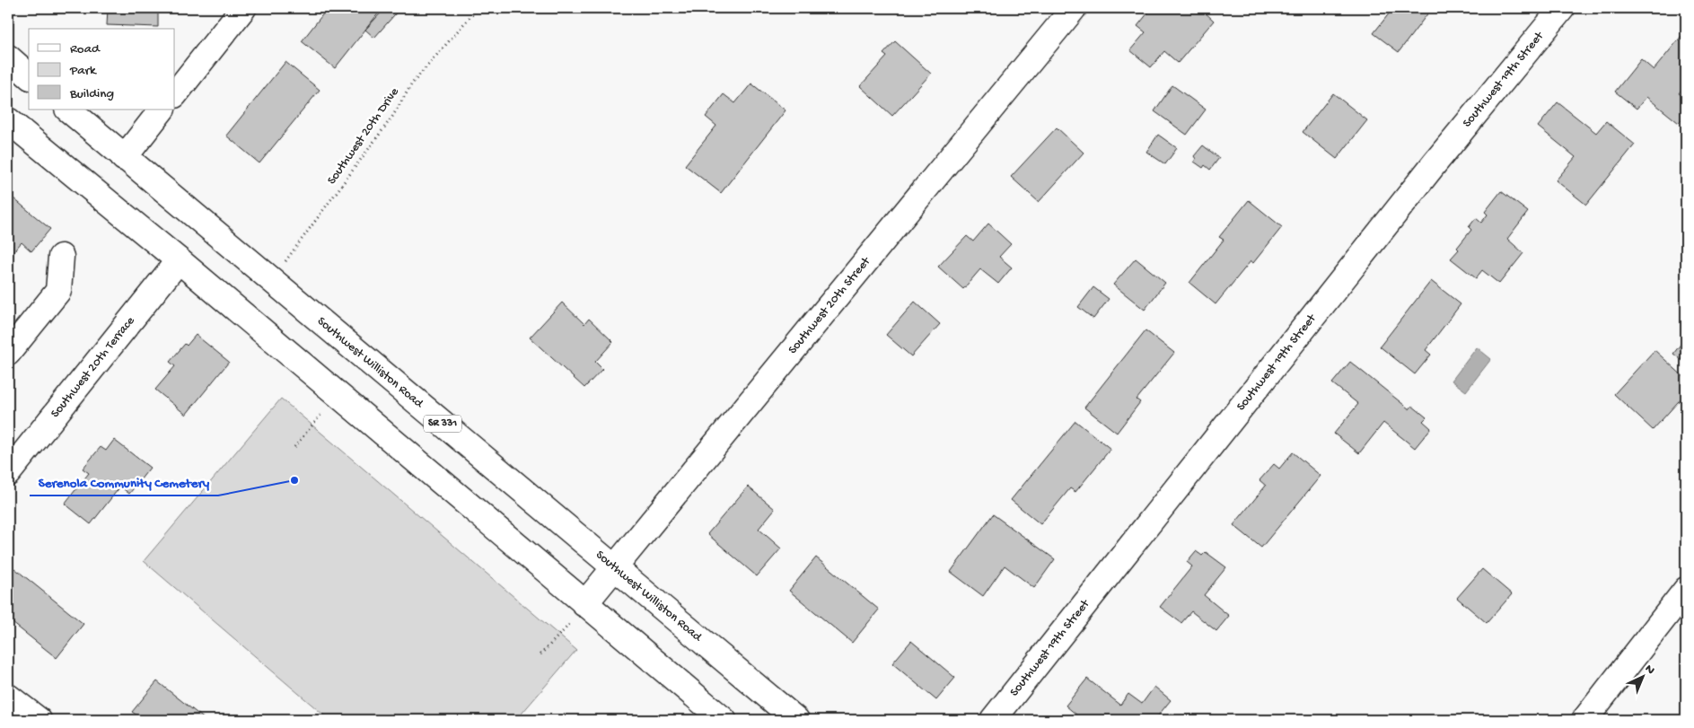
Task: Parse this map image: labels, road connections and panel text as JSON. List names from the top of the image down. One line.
{"streets":{"main road":["Southwest 19th Street","Southwest 20th Street","Southwest Williston Road","Southwest 20th Terrace","SR 331"],"path":["Southwest 20th Drive"]},"crossings":[["Southwest 20th Drive","Southwest Williston Road"],["Southwest 20th Street","Southwest Williston Road"]],"places":["Serenola Community Cemetery"],"legend":["Road","Park","Building"],"north":"top right"}
